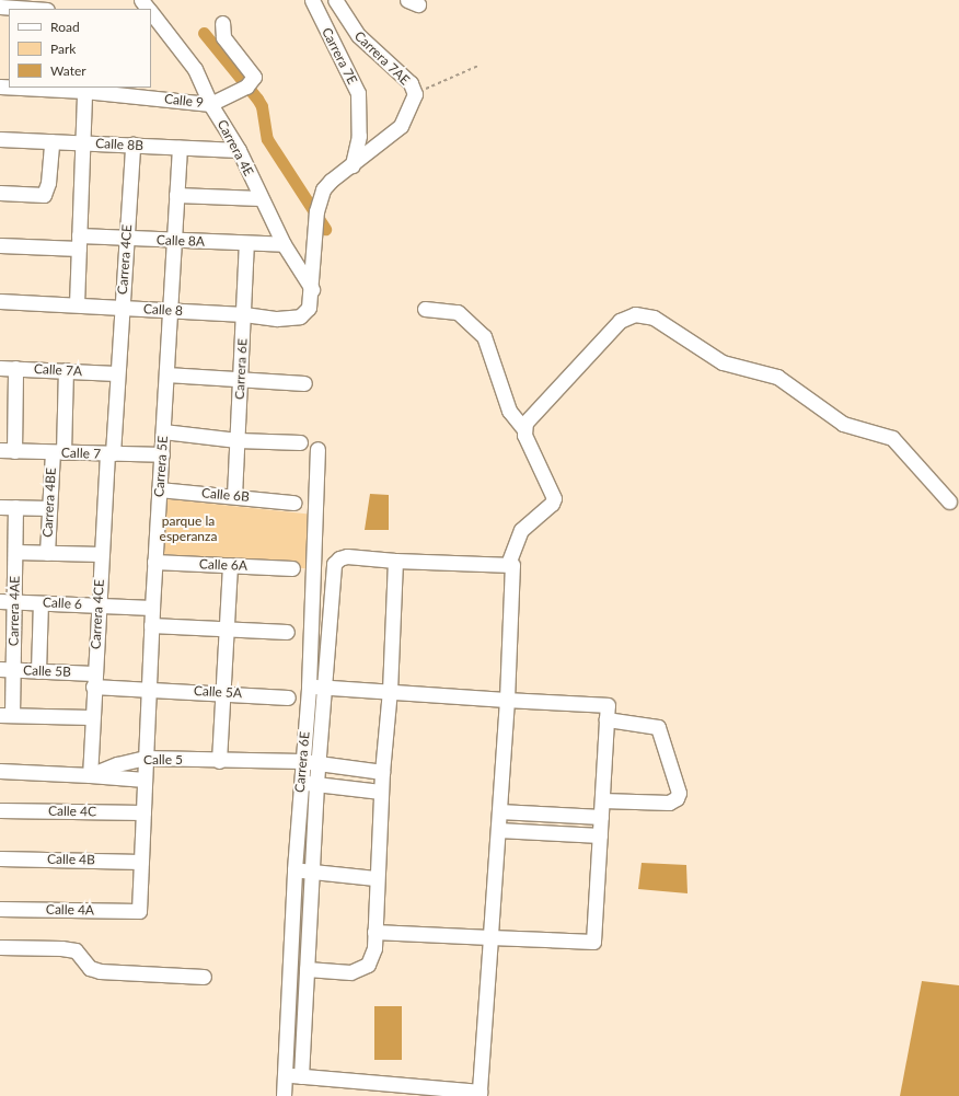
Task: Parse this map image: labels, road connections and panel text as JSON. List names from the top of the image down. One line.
{"streets":{"street":["Carrera 7E","Carrera 7AE","Calle 9","Calle 8B","Carrera 4E","Calle 8A","Carrera 4CE","Calle 8","Carrera 6E","Calle 7A","Calle 7","Carrera 5E","Calle 6B","Carrera 4BE","Calle 6A","Calle 6","Carrera 4AE","Calle 5B","Calle 5A","Calle 5","Calle 4C","Calle 4B","Calle 4A"]},"crossings":[["Calle 9","Carrera 4E"],["Calle 8B","Carrera 4E"],["Calle 8B","Carrera 4CE"],["Calle 8B","Carrera 5E"],["Carrera 4E","Calle 8A"],["Carrera 4E","Calle 8"],["Calle 8A","Carrera 4CE"],["Calle 8A","Carrera 6E"],["Calle 8A","Carrera 5E"],["Carrera 4CE","Calle 8"],["Carrera 4CE","Calle 7A"],["Carrera 4CE","Calle 7"],["Carrera 4CE","Calle 6"],["Carrera 4CE","Calle 5B"],["Carrera 4CE","Calle 5"],["Calle 8","Carrera 6E"],["Calle 8","Carrera 5E"],["Carrera 6E","Calle 6B"],["Carrera 6E","Calle 5"],["Calle 7A","Carrera 4BE"],["Calle 7","Carrera 5E"],["Calle 7","Carrera 4BE"],["Carrera 5E","Calle 6B"],["Carrera 5E","Calle 6A"],["Carrera 5E","Calle 6"],["Carrera 5E","Calle 5B"],["Carrera 5E","Calle 5A"],["Carrera 5E","Calle 5"],["Carrera 5E","Calle 4C"],["Carrera 5E","Calle 4B"],["Carrera 5E","Calle 4A"],["Calle 6","Carrera 4AE"],["Carrera 4AE","Calle 5B"],["Calle 5B","Calle 5A"]],"parks":["parque la esperanza"],"legend":["Road","Park","Water"]}
